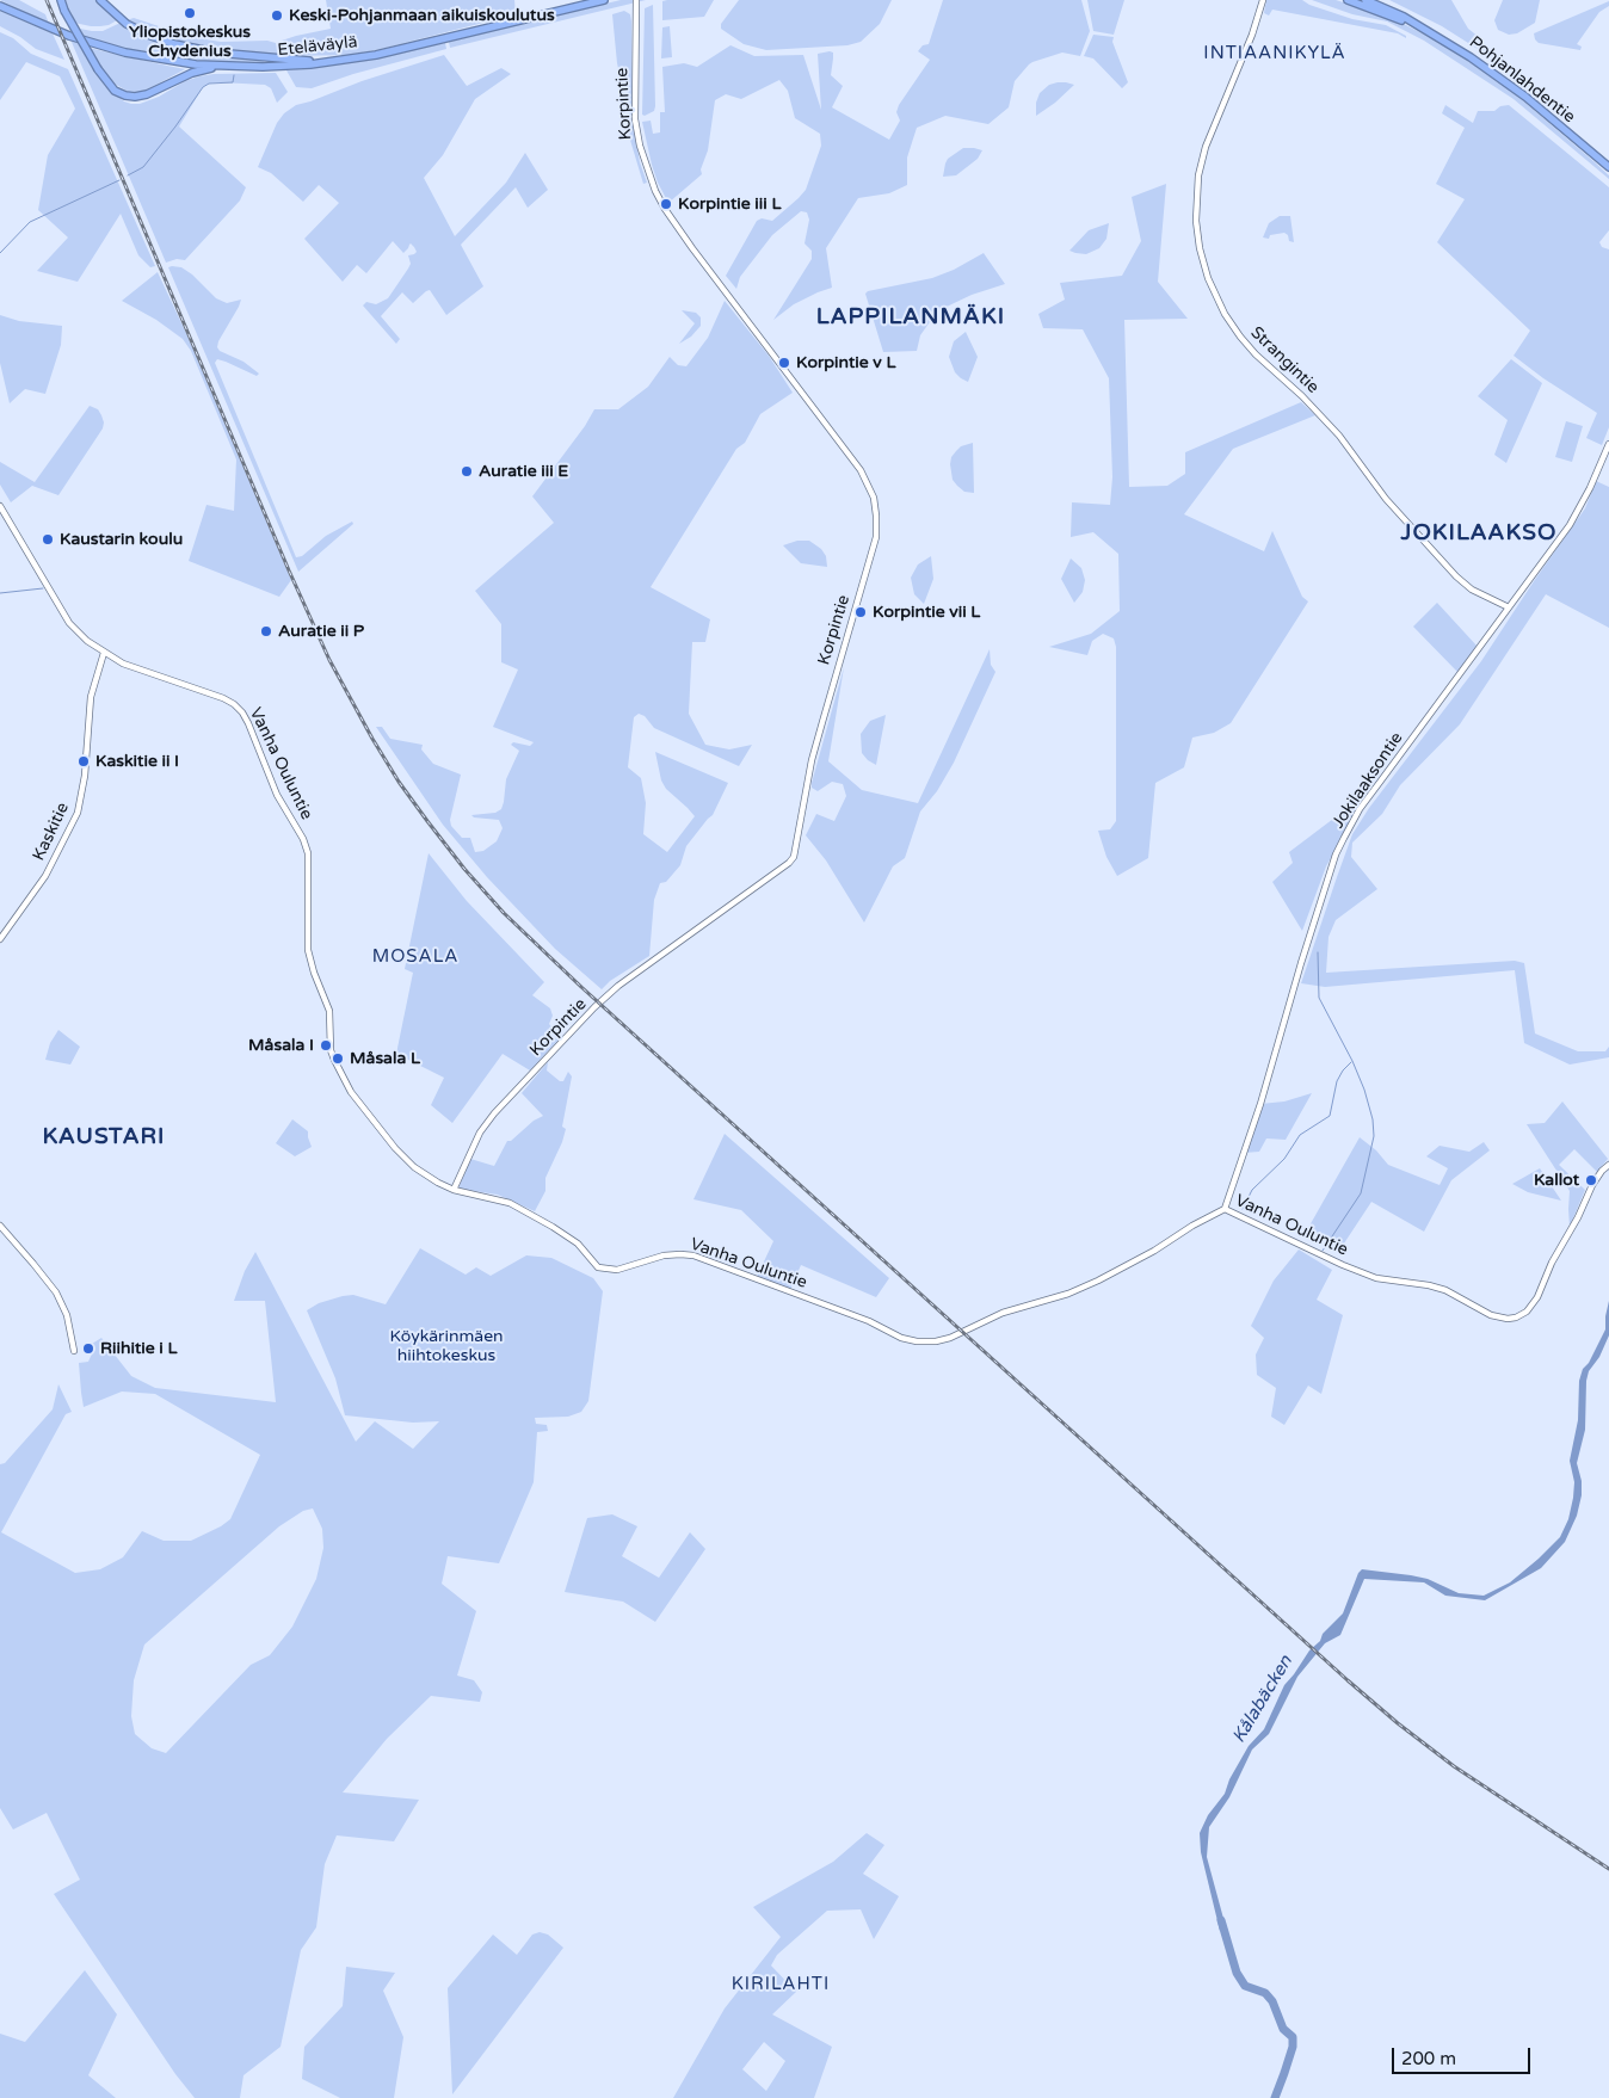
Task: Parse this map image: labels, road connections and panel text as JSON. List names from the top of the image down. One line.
{"streets":{"highway":["Eteläväylä","Pohjanlahdentie"],"street":["Korpintie","Strangintie","Vanha Ouluntie","Jokilaaksontie","Kaskitie"]},"crossings":[["Korpintie","Vanha Ouluntie"],["Strangintie","Jokilaaksontie"],["Vanha Ouluntie","Jokilaaksontie"],["Vanha Ouluntie","Kaskitie"]],"districts":["INTIAANIKYLÄ","LAPPILANMÄKI","JOKILAAKSO","MOSALA","KAUSTARI","KIRILAHTI"],"water":["Kålabäcken"],"parks":["Köykärinmäen hiihtokeskus"],"places":["Yliopistokeskus Chydenius","Keski-Pohjanmaan aikuiskoulutus","Korpintie iii L","Korpintie v L","Auratie iii E","Kaustarin koulu","Korpintie vii L","Auratie ii P","Kaskitie ii I","Måsala I","Måsala L","Kallot","Riihitie i L"],"scale_bar":"200 m"}
